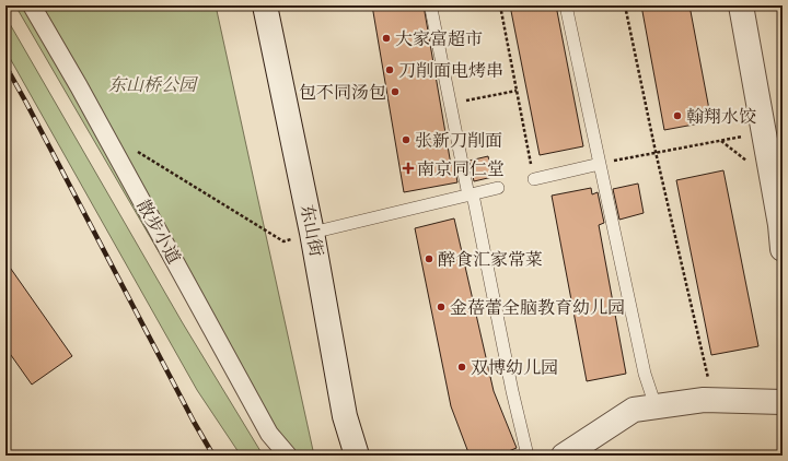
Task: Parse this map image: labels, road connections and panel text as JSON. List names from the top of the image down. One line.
{"streets":{"street":["东山街","散步小道"]},"parks":["东山桥公园"],"places":{"other":["大家富超市","刀削面电烤串","包不同汤包","翰翔水饺","张新刀削面","醉食汇家常菜","金蓓蕾全脑教育幼儿园","双博幼儿园"],"health":["南京同仁堂"]}}
